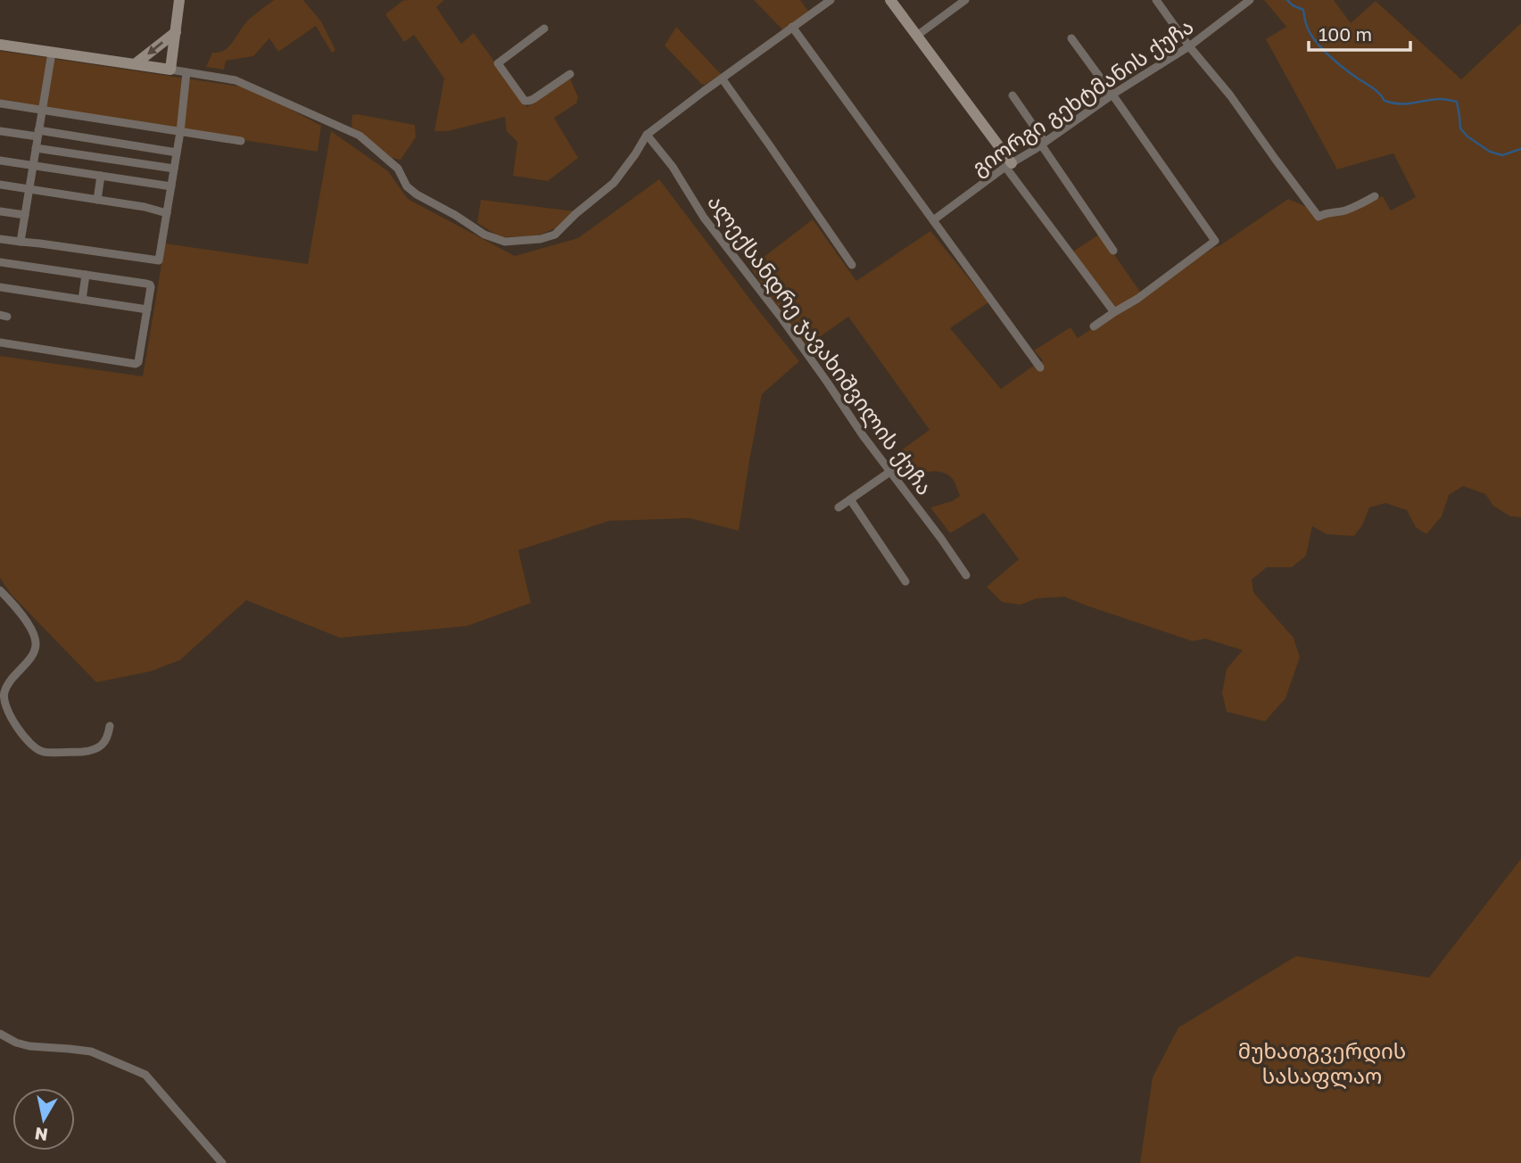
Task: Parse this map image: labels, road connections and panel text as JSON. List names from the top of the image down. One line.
{"streets":{"street":["გიორგი გეხტმანის ქუჩა","ალექსანდრე ჯავახიშვილის ქუჩა"]},"parks":["მუხათგვერდის სასაფლაო"],"scale_bar":"100 m","north":"bottom"}
